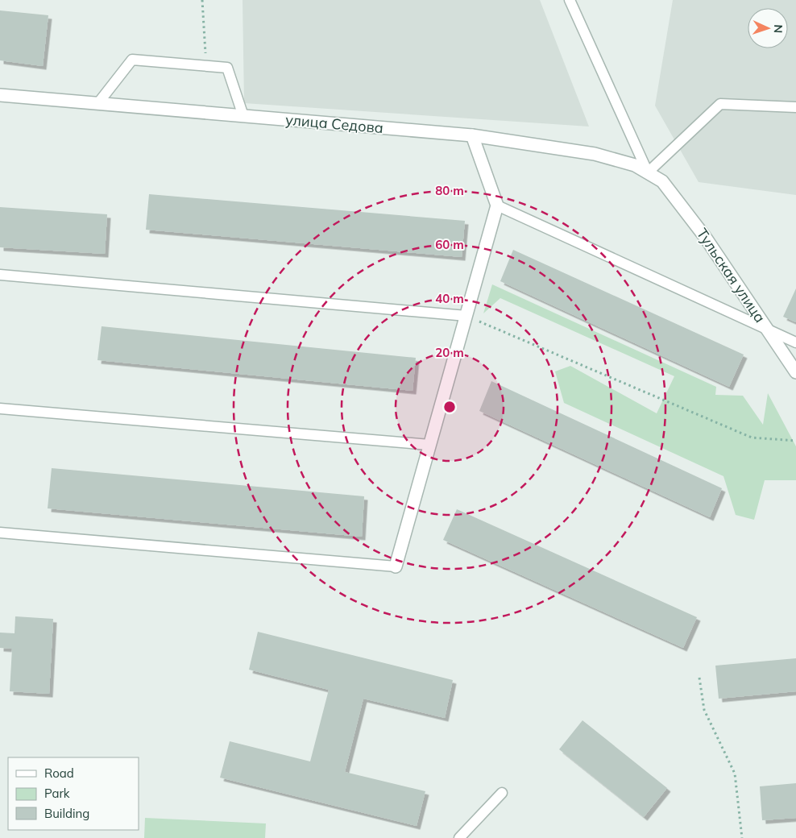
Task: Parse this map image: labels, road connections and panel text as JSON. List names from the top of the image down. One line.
{"streets":{"street":["улица Седова","Тульская улица"]},"crossings":[["улица Седова","Тульская улица"]],"legend":["Road","Park","Building"],"north":"right","rings":["80 m","60 m","40 m","20 m"]}
